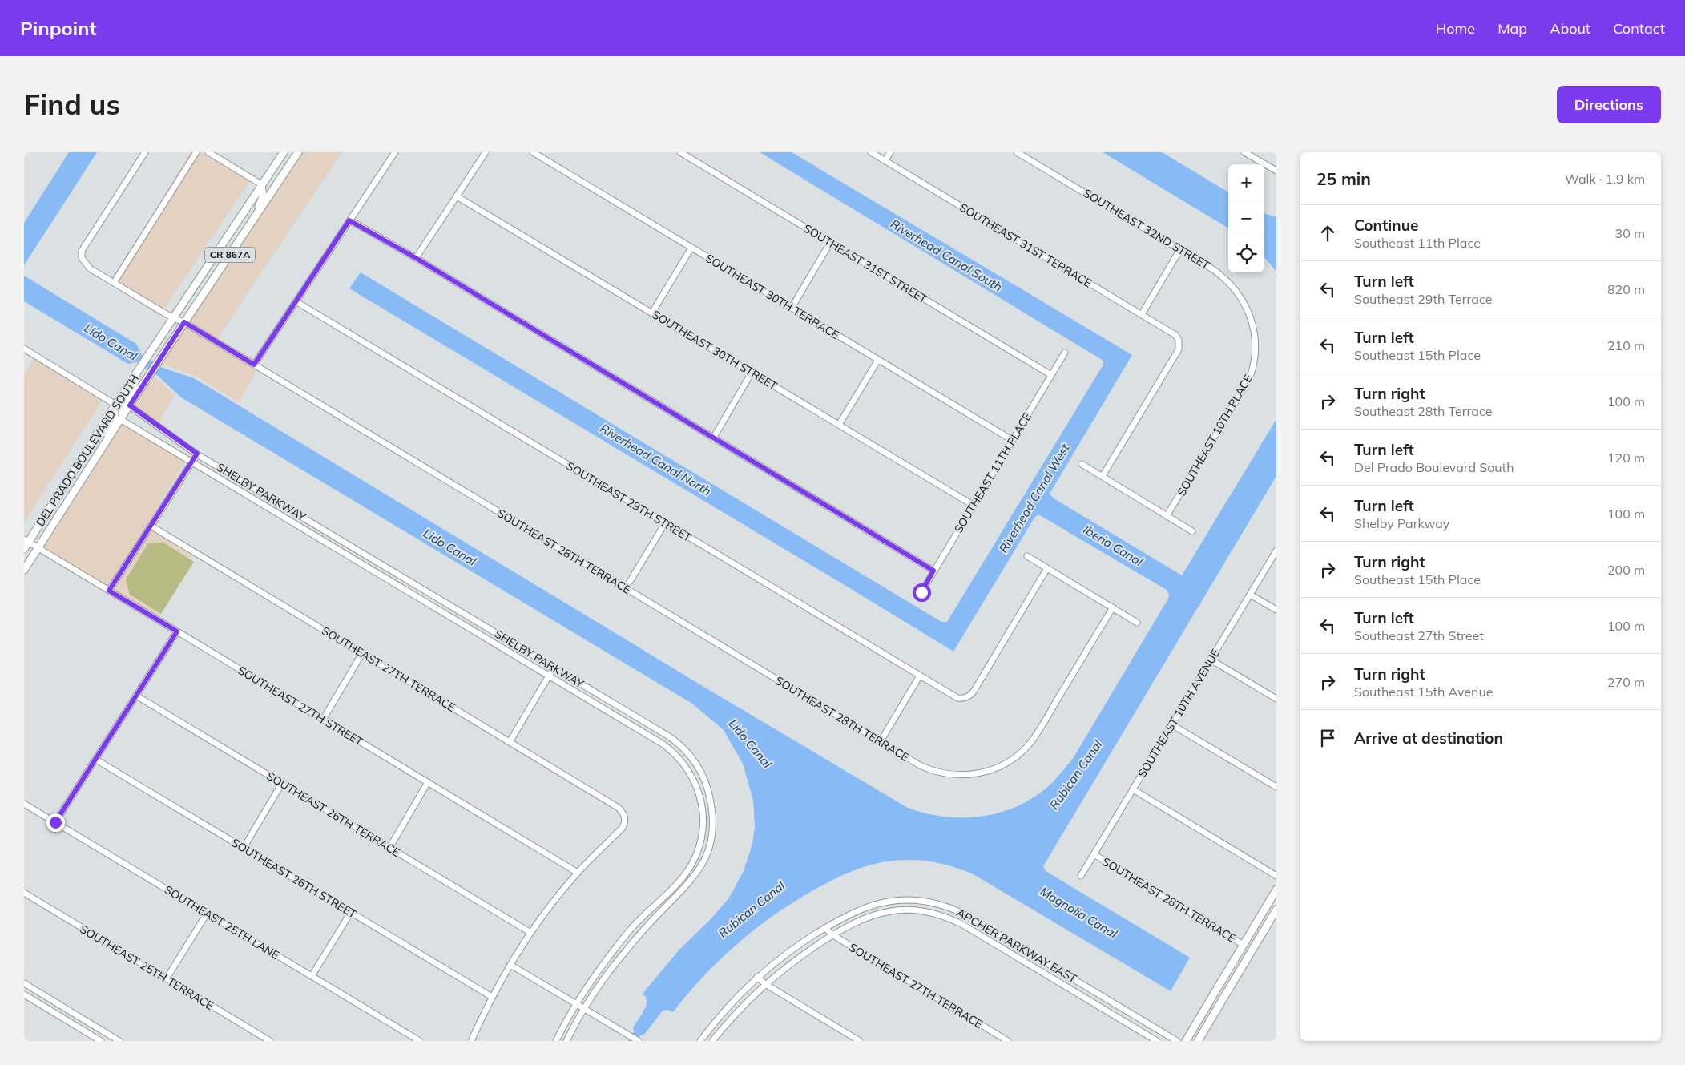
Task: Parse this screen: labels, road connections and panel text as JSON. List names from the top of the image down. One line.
{"streets":{"main road":["CR 867A","DEL PRADO BOULEVARD SOUTH"],"street":["SOUTHEAST 32ND STREET","SOUTHEAST 31ST TERRACE","SOUTHEAST 31ST STREET","SOUTHEAST 30TH TERRACE","SOUTHEAST 30TH STREET","SOUTHEAST 10TH PLACE","SOUTHEAST 11TH PLACE","SHELBY PARKWAY","SOUTHEAST 29TH STREET","SOUTHEAST 28TH TERRACE","SOUTHEAST 27TH TERRACE","SOUTHEAST 27TH STREET","SOUTHEAST 10TH AVENUE","SOUTHEAST 26TH TERRACE","SOUTHEAST 26TH STREET","SOUTHEAST 25TH LANE","ARCHER PARKWAY EAST","SOUTHEAST 25TH TERRACE"]},"crossings":[["SOUTHEAST 32ND STREET","SOUTHEAST 10TH PLACE"],["SOUTHEAST 31ST STREET","SOUTHEAST 11TH PLACE"],["SOUTHEAST 30TH TERRACE","SOUTHEAST 11TH PLACE"],["SOUTHEAST 30TH STREET","SOUTHEAST 11TH PLACE"],["DEL PRADO BOULEVARD SOUTH","SHELBY PARKWAY"],["DEL PRADO BOULEVARD SOUTH","SOUTHEAST 28TH TERRACE"],["DEL PRADO BOULEVARD SOUTH","SOUTHEAST 27TH STREET"],["SOUTHEAST 28TH TERRACE","SOUTHEAST 10TH AVENUE"],["SOUTHEAST 27TH TERRACE","SOUTHEAST 27TH STREET"],["SOUTHEAST 27TH TERRACE","ARCHER PARKWAY EAST"]],"water":["Riverhead Canal South","Lido Canal","Riverhead Canal North","Riverhead Canal West","Iberia Canal","Rubican Canal","Magnolia Canal"],"page":{"header":"Pinpoint","nav":["Home","Map","About","Contact"],"buttons":"Directions","title":"Find us","heading":["25 min","Walk · 1.9 km"],"map_buttons":["+","−"],"list":[["Continue","Southeast 11th Place","30 m"],["Turn left","Southeast 29th Terrace","820 m"],["Turn left","Southeast 15th Place","210 m"],["Turn right","Southeast 28th Terrace","100 m"],["Turn left","Del Prado Boulevard South","120 m"],["Turn left","Shelby Parkway","100 m"],["Turn right","Southeast 15th Place","200 m"],["Turn left","Southeast 27th Street","100 m"],["Turn right","Southeast 15th Avenue","270 m"],"Arrive at destination"]}}
